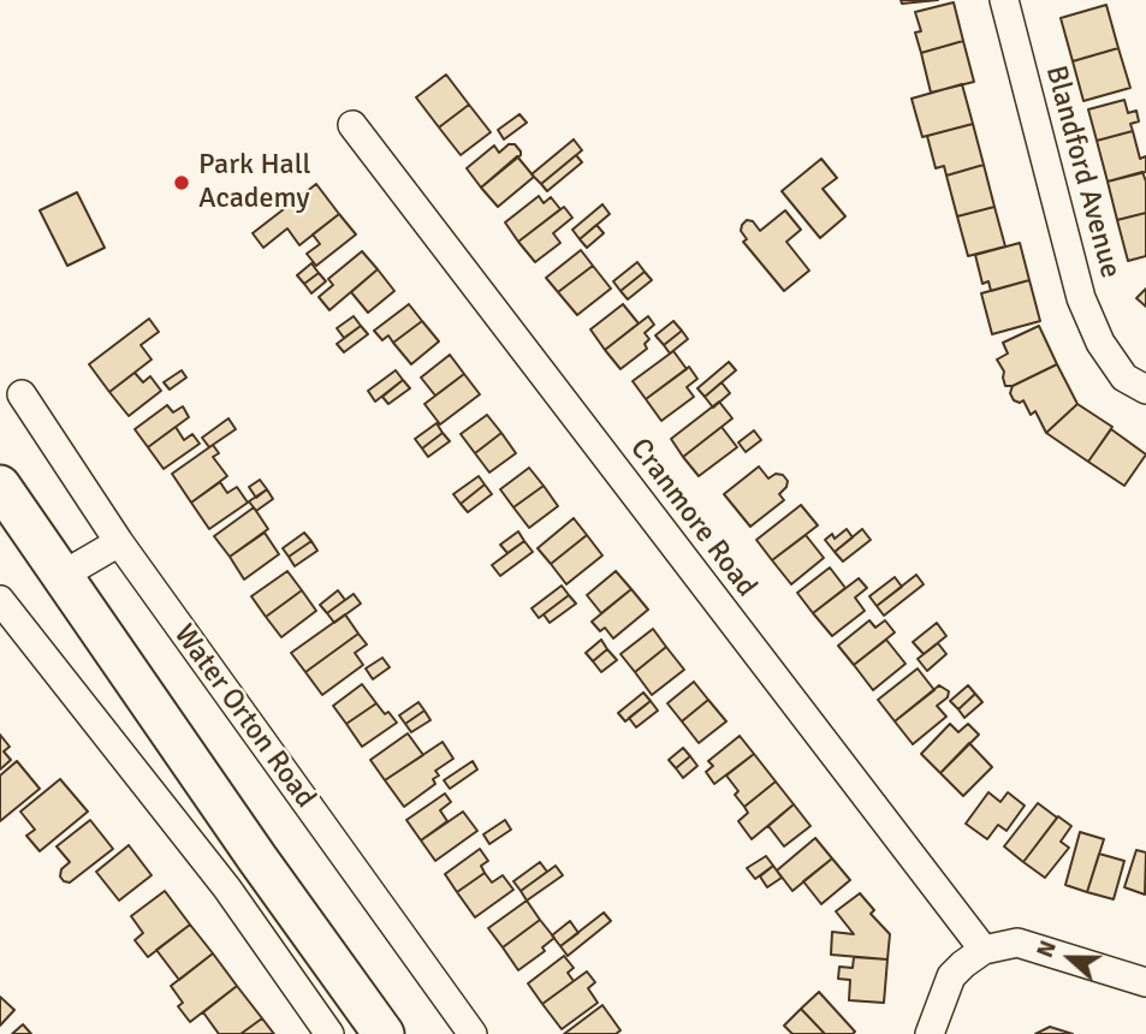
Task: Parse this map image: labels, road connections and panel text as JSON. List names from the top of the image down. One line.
{"streets":{"street":["Blandford Avenue","Cranmore Road","Water Orton Road"]},"places":["Park Hall Academy"],"north":"left"}
